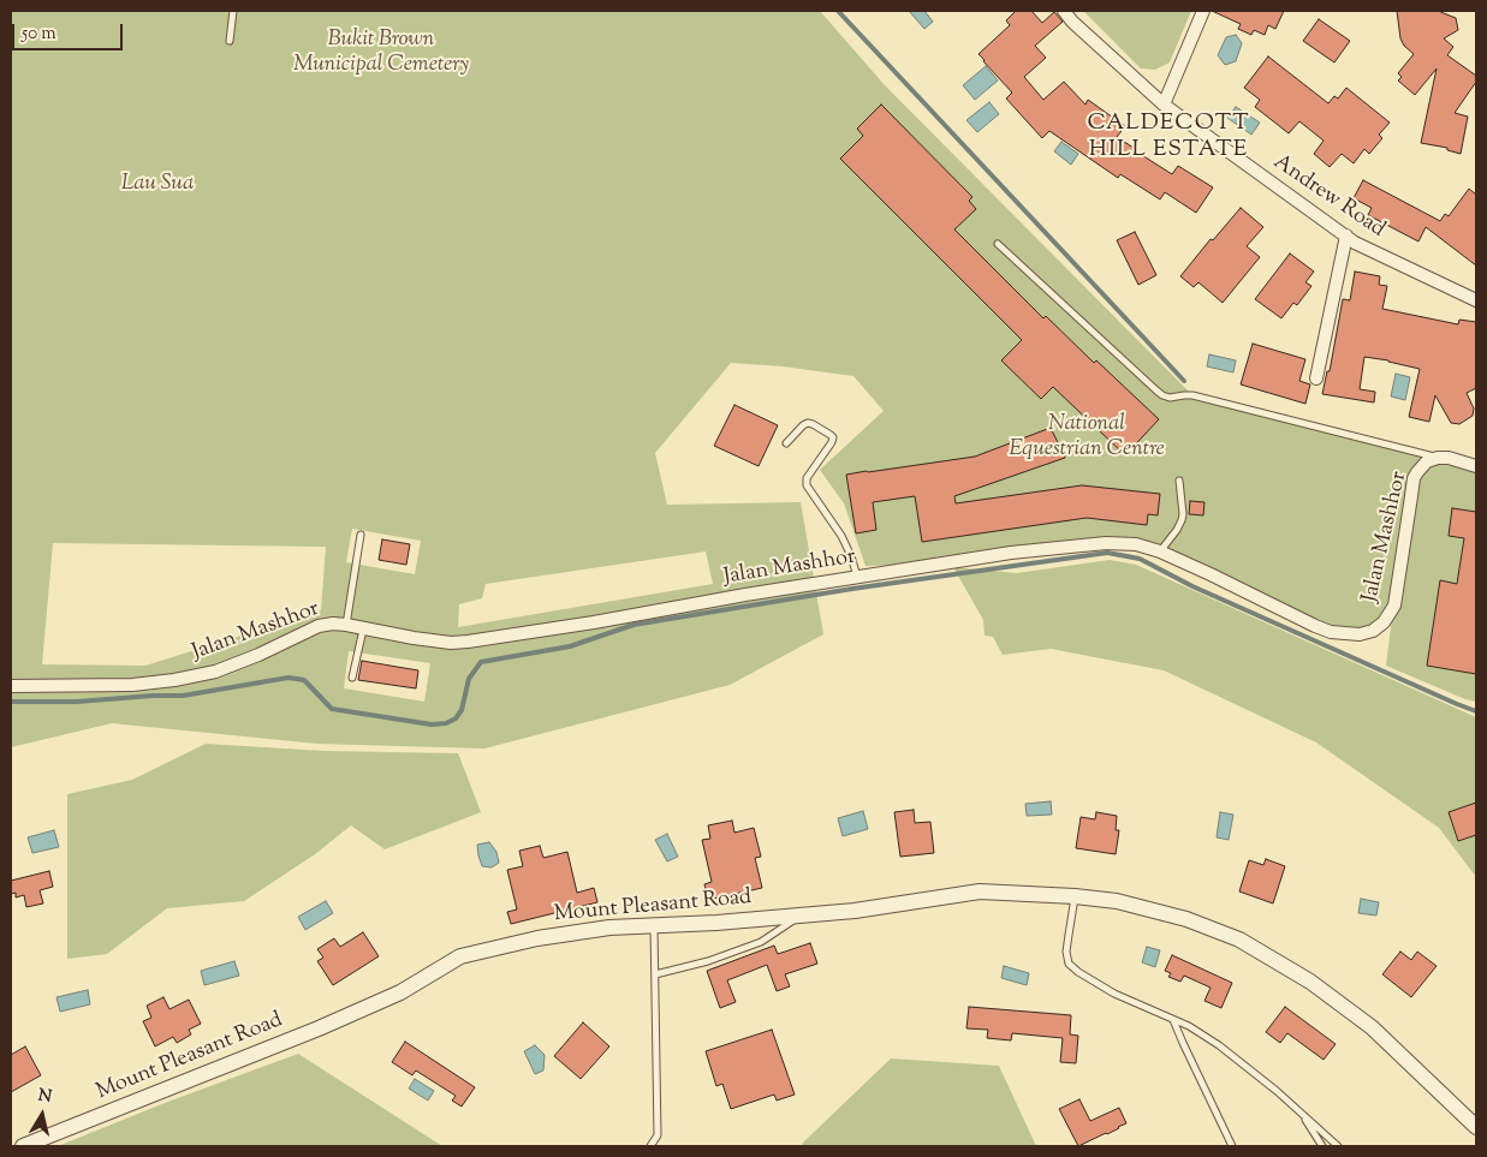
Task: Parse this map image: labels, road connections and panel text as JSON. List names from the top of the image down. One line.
{"streets":{"street":["Andrew Road","Jalan Mashhor","Mount Pleasant Road"]},"districts":["CALDECOTT HILL ESTATE"],"parks":["Bukit Brown Municipal Cemetery","Lau Sua","National Equestrian Centre"],"scale_bar":"50 m","north":"top"}
